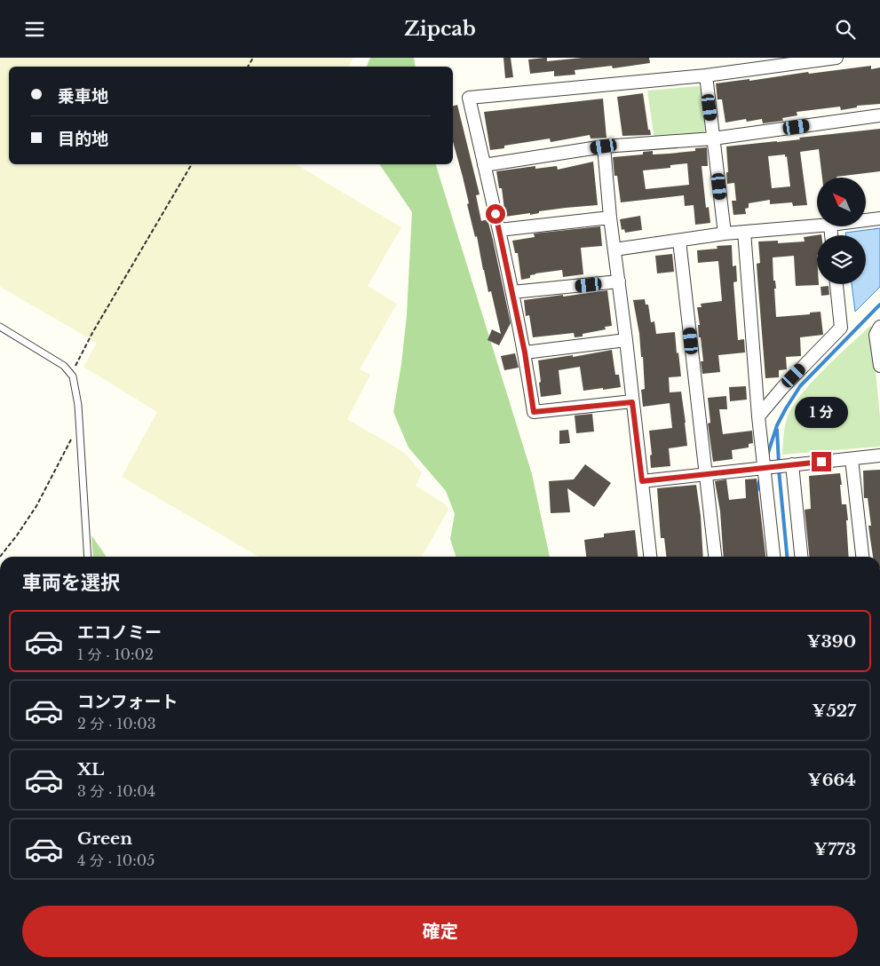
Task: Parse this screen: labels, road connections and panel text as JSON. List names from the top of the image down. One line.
{"north":"top left","page":{"header":"Zipcab","banner":["乗車地","目的地"],"bubble":"1 分","heading":"車両を選択","list":[{"name":"エコノミー","note":"1 分 · 10:02","value":"¥390"},{"name":"コンフォート","note":"2 分 · 10:03","value":"¥527"},{"name":"XL","note":"3 分 · 10:04","value":"¥664"},{"name":"Green","note":"4 分 · 10:05","value":"¥773"}],"buttons":"確定"}}
